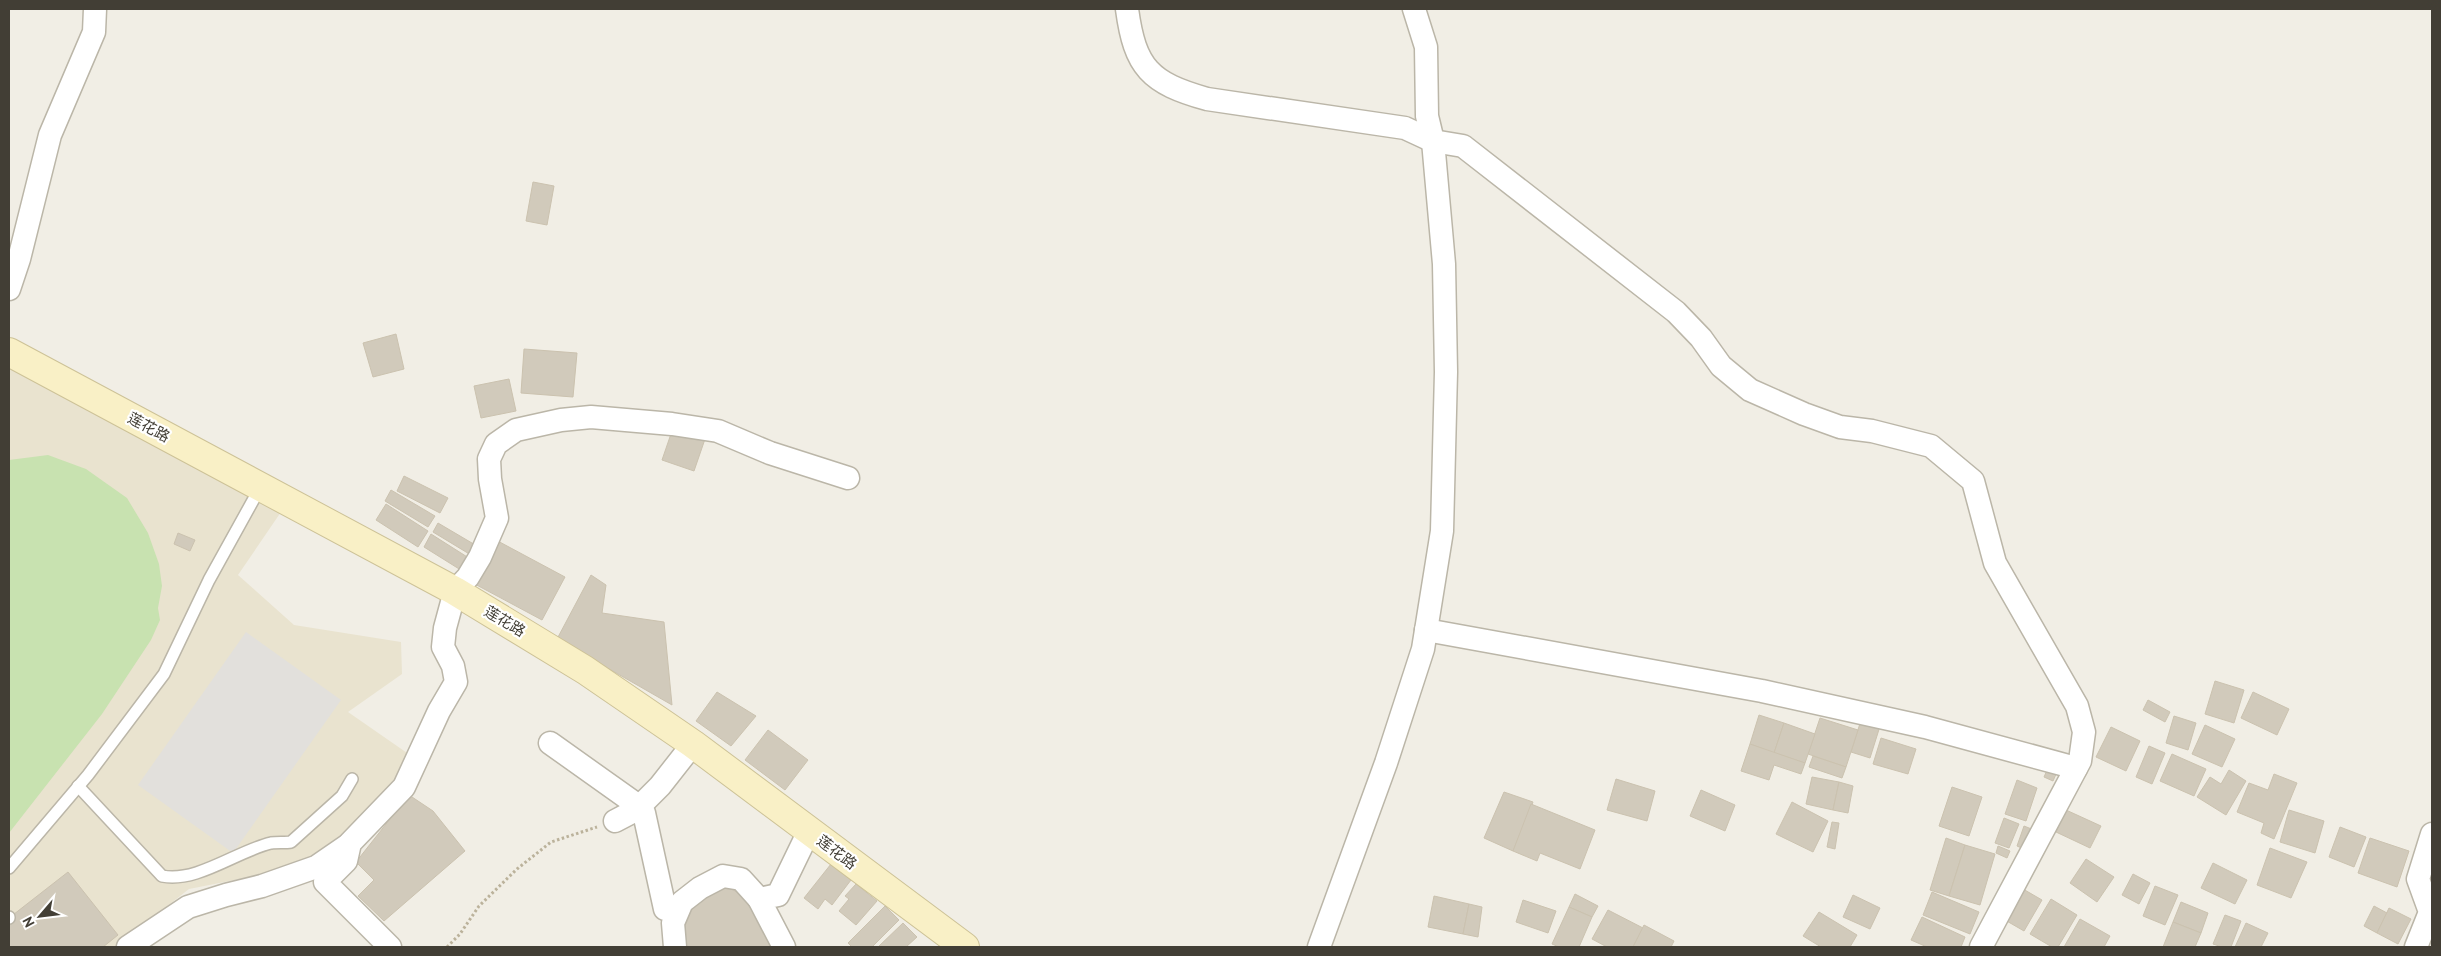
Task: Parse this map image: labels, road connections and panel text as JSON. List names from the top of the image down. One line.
{"streets":{"main road":["莲花路"]},"north":"bottom left"}
